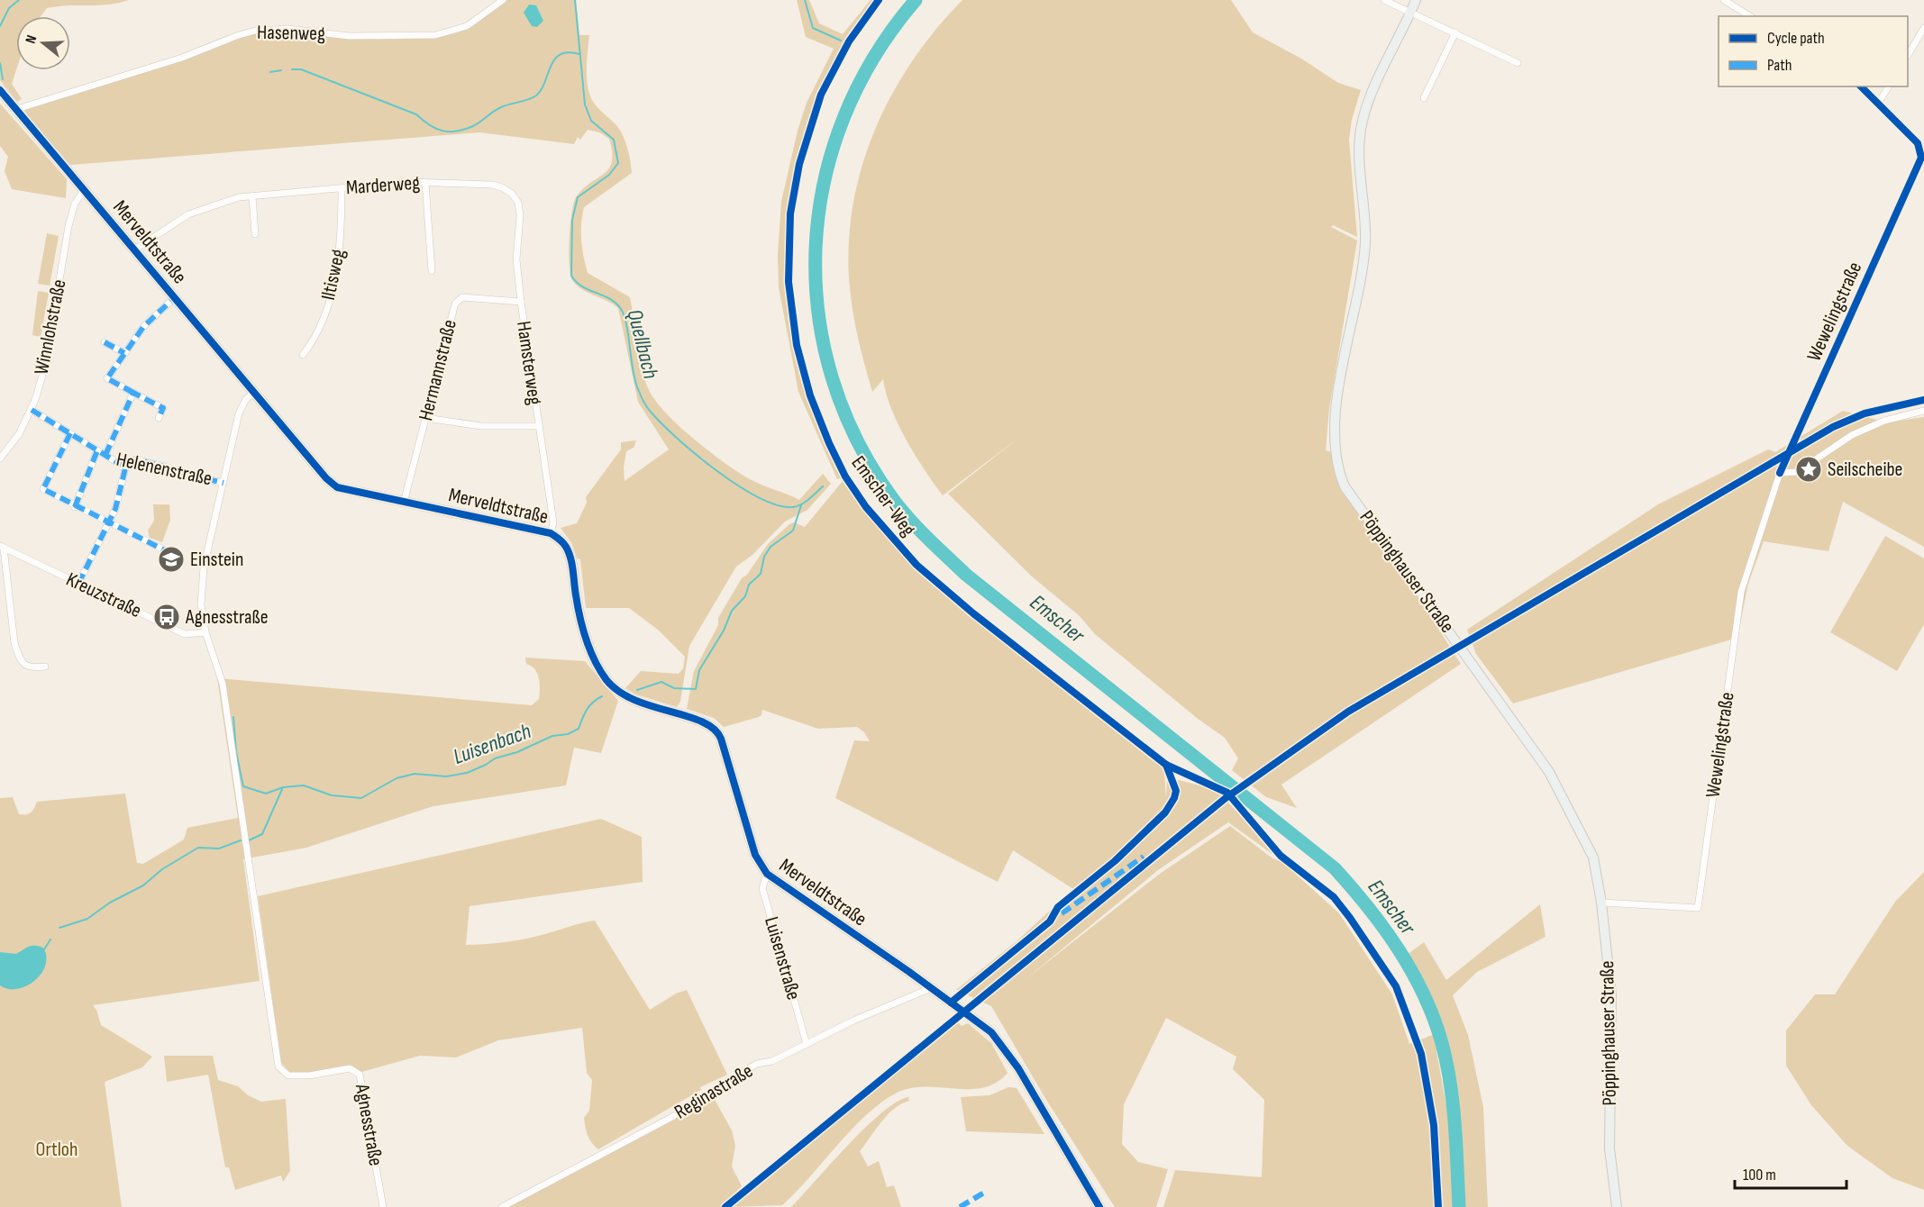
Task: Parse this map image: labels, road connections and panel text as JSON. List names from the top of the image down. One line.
{"streets":{"main road":["Merveldtstraße","Pöppinghauser Straße"],"street":["Hasenweg","Marderweg","Iltisweg","Wewelingstraße","Winnlohstraße","Hamsterweg","Hermannstraße","Helenenstraße","Kreuzstraße","Luisenstraße","Reginastraße","Agnesstraße"],"cycle path":["Emscher-Weg"]},"crossings":[["Hasenweg","Merveldtstraße"],["Marderweg","Merveldtstraße"],["Marderweg","Iltisweg"],["Marderweg","Hamsterweg"],["Merveldtstraße","Winnlohstraße"],["Merveldtstraße","Hamsterweg"],["Merveldtstraße","Hermannstraße"],["Merveldtstraße","Luisenstraße"],["Merveldtstraße","Reginastraße"],["Merveldtstraße","Agnesstraße"],["Wewelingstraße","Pöppinghauser Straße"],["Winnlohstraße","Helenenstraße"],["Hamsterweg","Hermannstraße"],["Helenenstraße","Agnesstraße"],["Kreuzstraße","Agnesstraße"],["Luisenstraße","Reginastraße"]],"water":["Quellbach","Emscher","Luisenbach"],"parks":["Ortloh"],"places":{"place":["Seilscheibe"],"school or university":["Einstein"],"bus stop":["Agnesstraße"]},"legend":["Cycle path","Path"],"scale_bar":"100 m","north":"left"}
